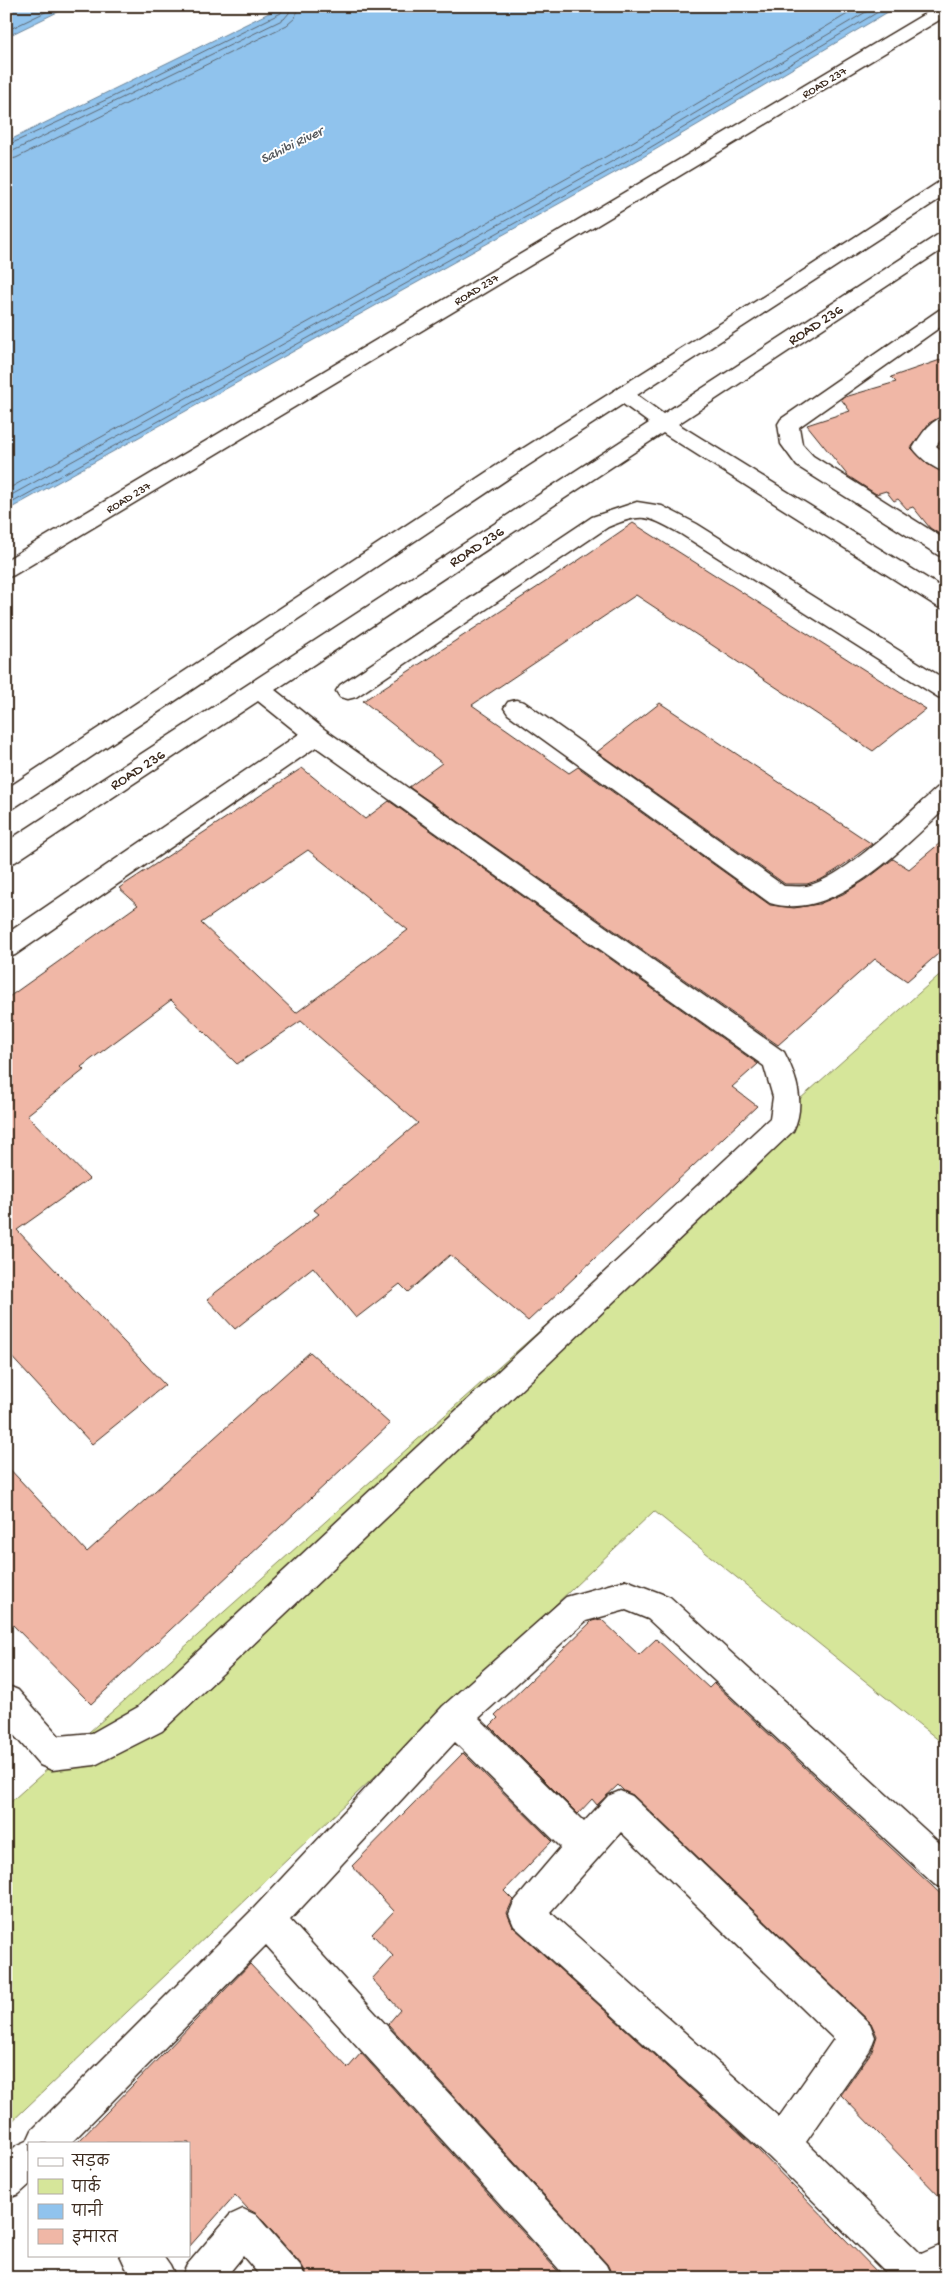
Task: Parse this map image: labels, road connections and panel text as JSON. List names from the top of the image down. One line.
{"streets":{"street":["ROAD 237","ROAD 236"]},"water":["Sahibi River"],"legend":["सड़क","पार्क","पानी","इमारत"]}
